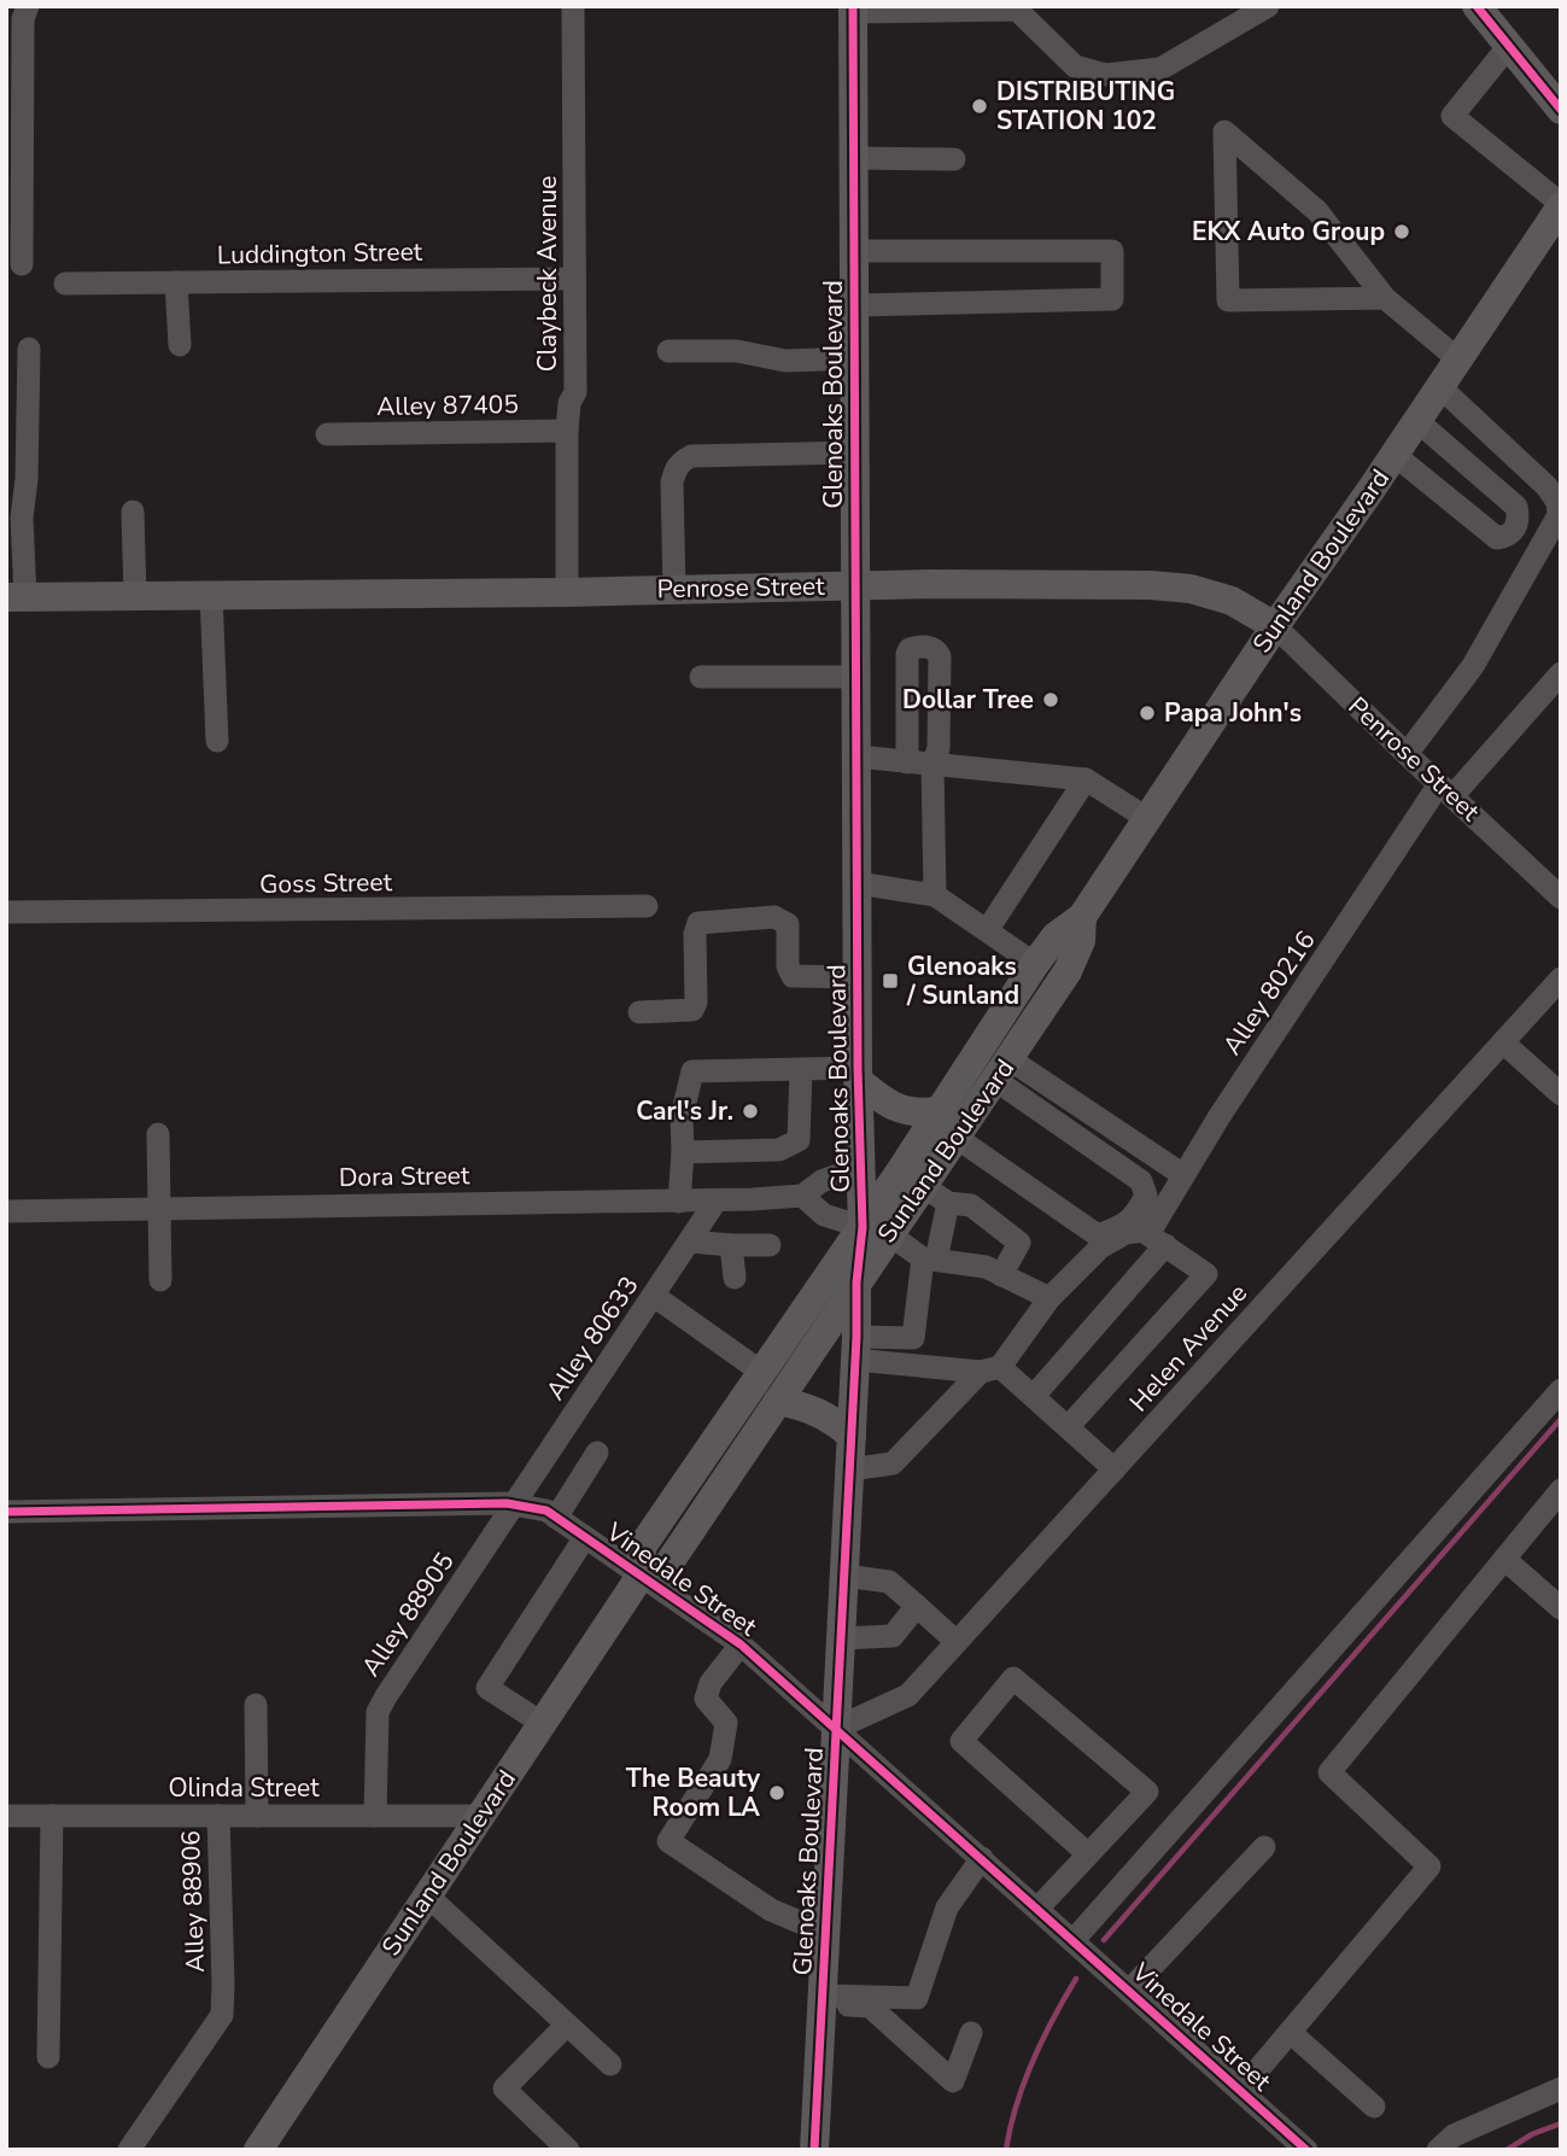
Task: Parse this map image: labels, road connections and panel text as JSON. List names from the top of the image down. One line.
{"streets":{"main road":["Glenoaks Boulevard","Sunland Boulevard","Penrose Street"],"street":["Luddington Street","Claybeck Avenue","Alley 87405","Goss Street","Alley 80216","Dora Street","Alley 80633","Helen Avenue","Vinedale Street","Alley 88905","Olinda Street","Alley 88906"]},"crossings":[["Luddington Street","Claybeck Avenue"],["Claybeck Avenue","Alley 87405"],["Claybeck Avenue","Penrose Street"],["Glenoaks Boulevard","Sunland Boulevard"],["Glenoaks Boulevard","Penrose Street"],["Glenoaks Boulevard","Dora Street"],["Glenoaks Boulevard","Helen Avenue"],["Glenoaks Boulevard","Vinedale Street"],["Sunland Boulevard","Penrose Street"],["Sunland Boulevard","Vinedale Street"],["Sunland Boulevard","Olinda Street"],["Penrose Street","Alley 80216"],["Dora Street","Alley 80633"],["Alley 80633","Vinedale Street"],["Alley 80633","Alley 88905"],["Helen Avenue","Vinedale Street"],["Vinedale Street","Alley 88905"],["Alley 88905","Olinda Street"],["Olinda Street","Alley 88906"]],"places":{"other":["DISTRIBUTING STATION 102","EKX Auto Group","Dollar Tree","Papa John's","Carl's Jr.","The Beauty Room LA"],"transit":["Glenoaks / Sunland"]}}
